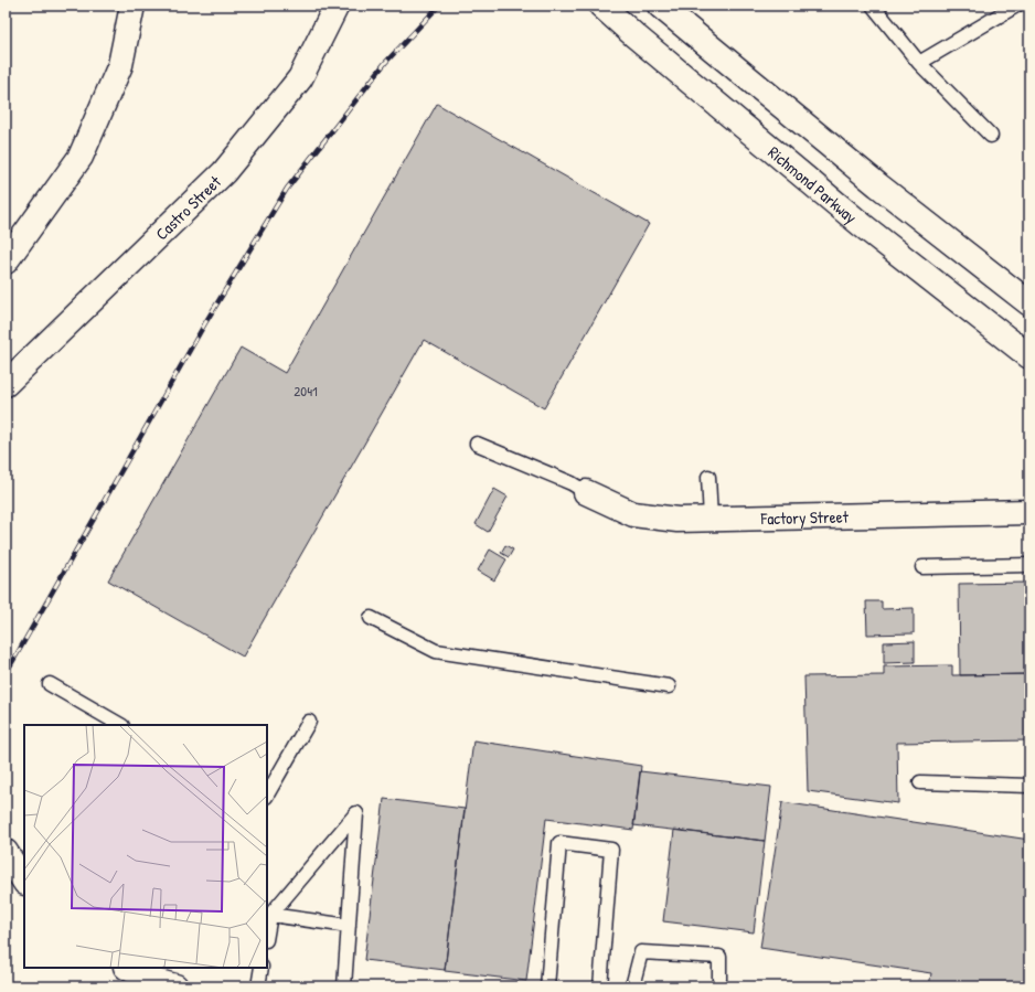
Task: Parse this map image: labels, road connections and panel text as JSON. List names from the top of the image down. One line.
{"streets":{"main road":["Richmond Parkway","Castro Street","Factory Street"]},"house_numbers":["2041"]}
